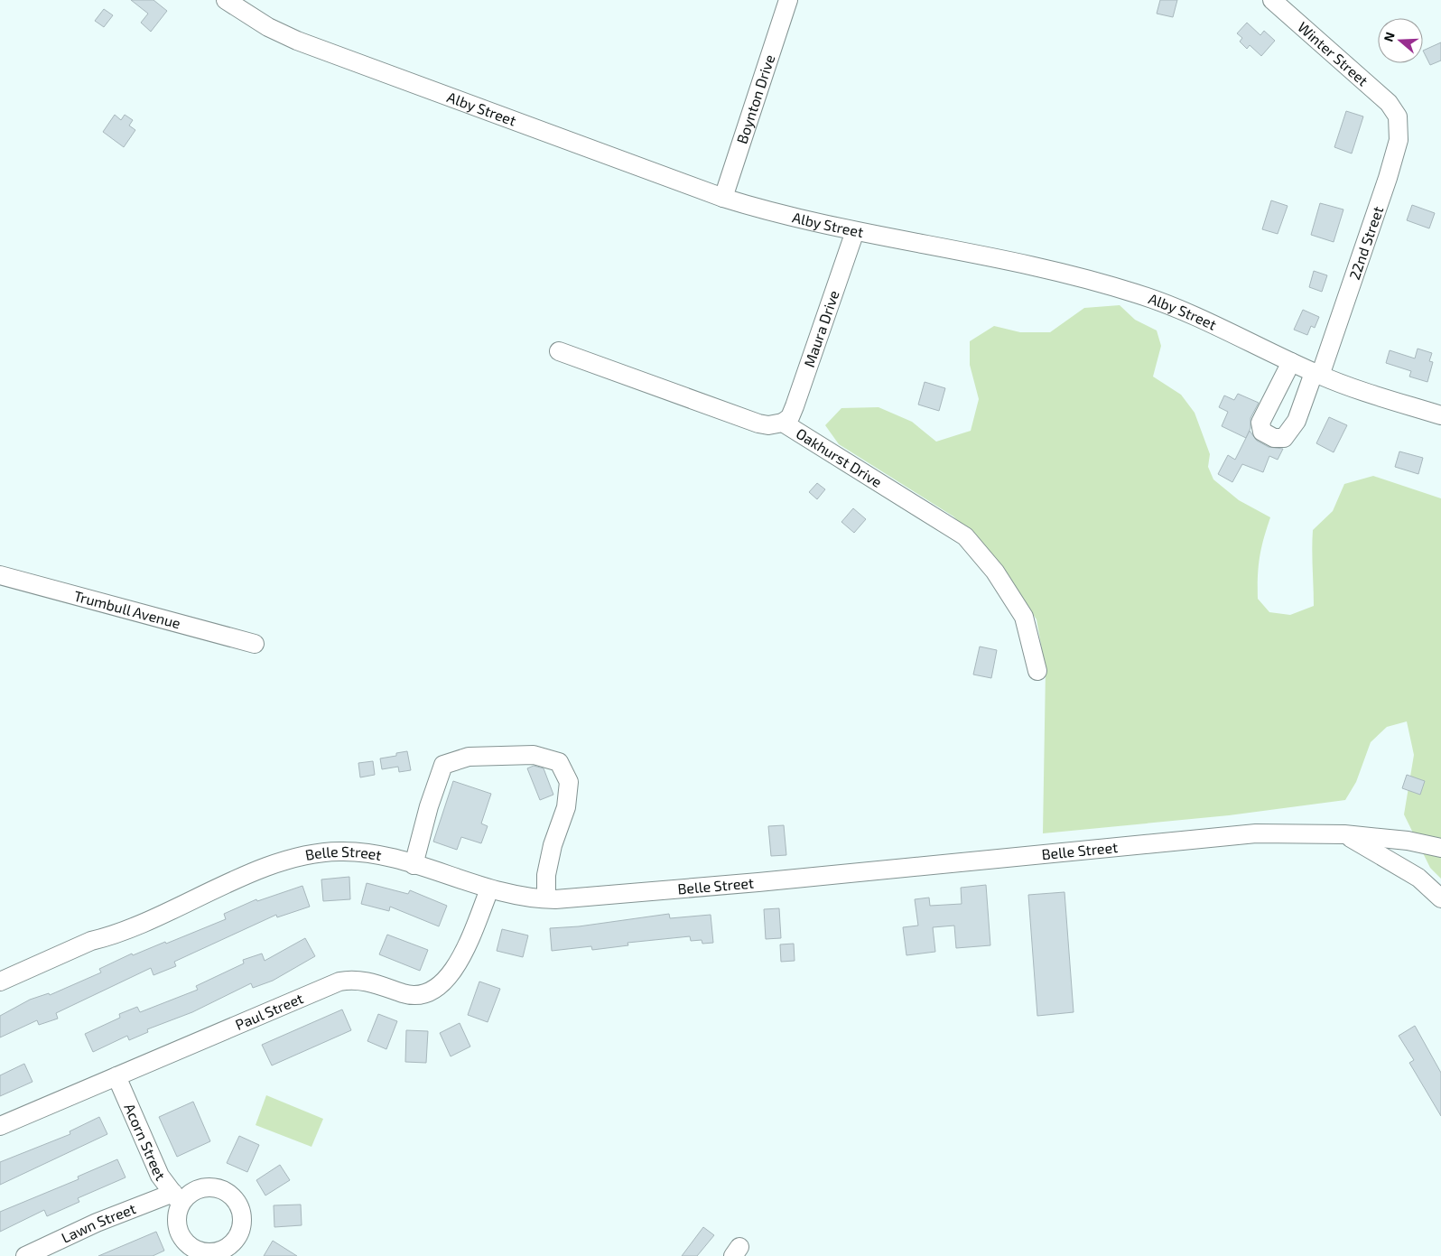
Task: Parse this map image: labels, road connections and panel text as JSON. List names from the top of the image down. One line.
{"streets":{"street":["Winter Street","Boynton Drive","Alby Street","22nd Street","Maura Drive","Oakhurst Drive","Trumbull Avenue","Belle Street","Paul Street","Acorn Street","Lawn Street"]},"crossings":[["Winter Street","22nd Street"],["Boynton Drive","Alby Street"],["Alby Street","22nd Street"],["Alby Street","Maura Drive"],["Maura Drive","Oakhurst Drive"],["Belle Street","Paul Street"],["Paul Street","Acorn Street"],["Acorn Street","Lawn Street"]],"north":"left"}
